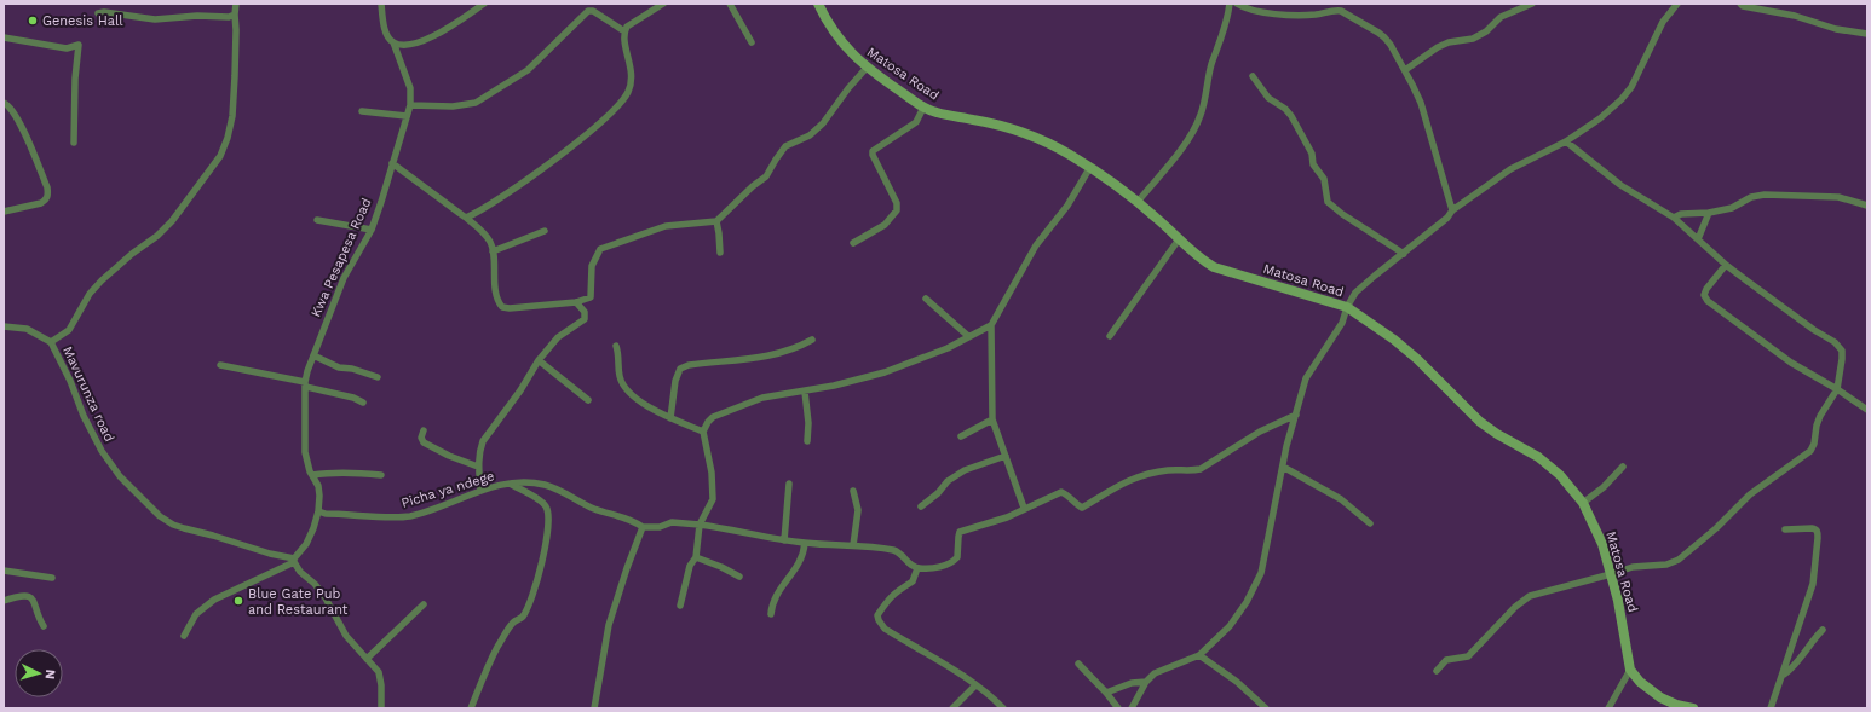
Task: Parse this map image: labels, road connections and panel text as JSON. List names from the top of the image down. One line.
{"streets":{"street":["Matosa Road","Kwa Pesapesa Road","Mavurunza road","Picha ya ndege"]},"crossings":[["Kwa Pesapesa Road","Mavurunza road"],["Kwa Pesapesa Road","Picha ya ndege"]],"places":["Genesis Hall","Blue Gate Pub and Restaurant"],"north":"right"}
